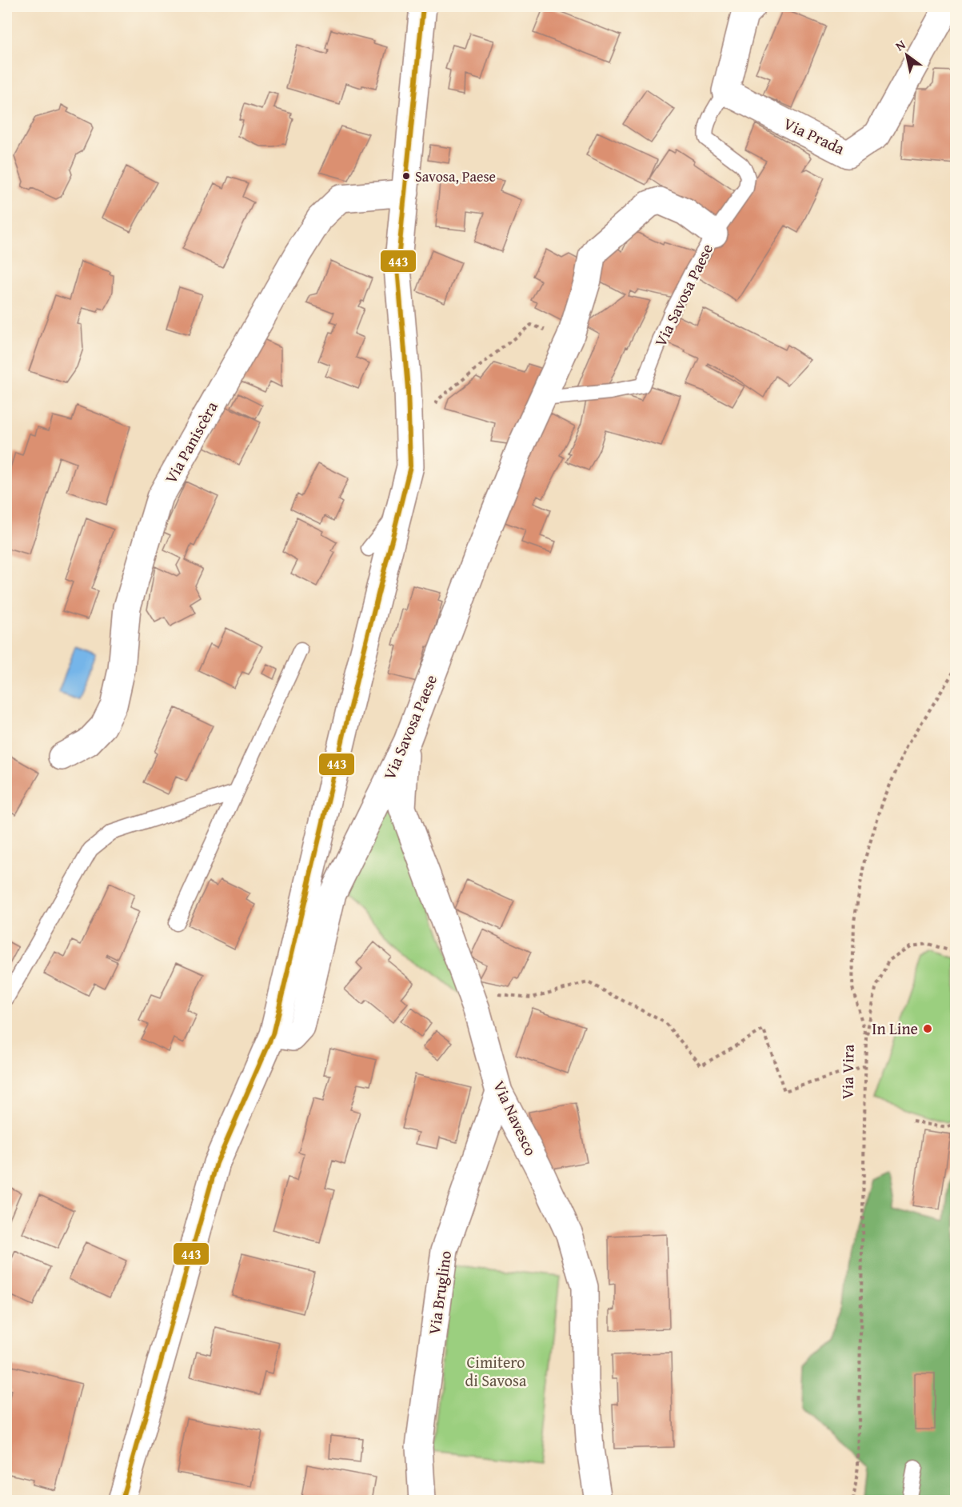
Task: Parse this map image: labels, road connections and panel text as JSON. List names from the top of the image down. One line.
{"streets":{"street":["Via Prada","Via Savosa Paese","Via Paniscèra","Via Navesco","Via Bruglino"],"path":["Via Vira"]},"crossings":[["Via Savosa Paese","Via Navesco"],["Via Navesco","Via Bruglino"]],"parks":["Cimitero di Savosa"],"places":["Savosa, Paese","In Line"],"lines":["transit line 443"],"north":"top left"}
